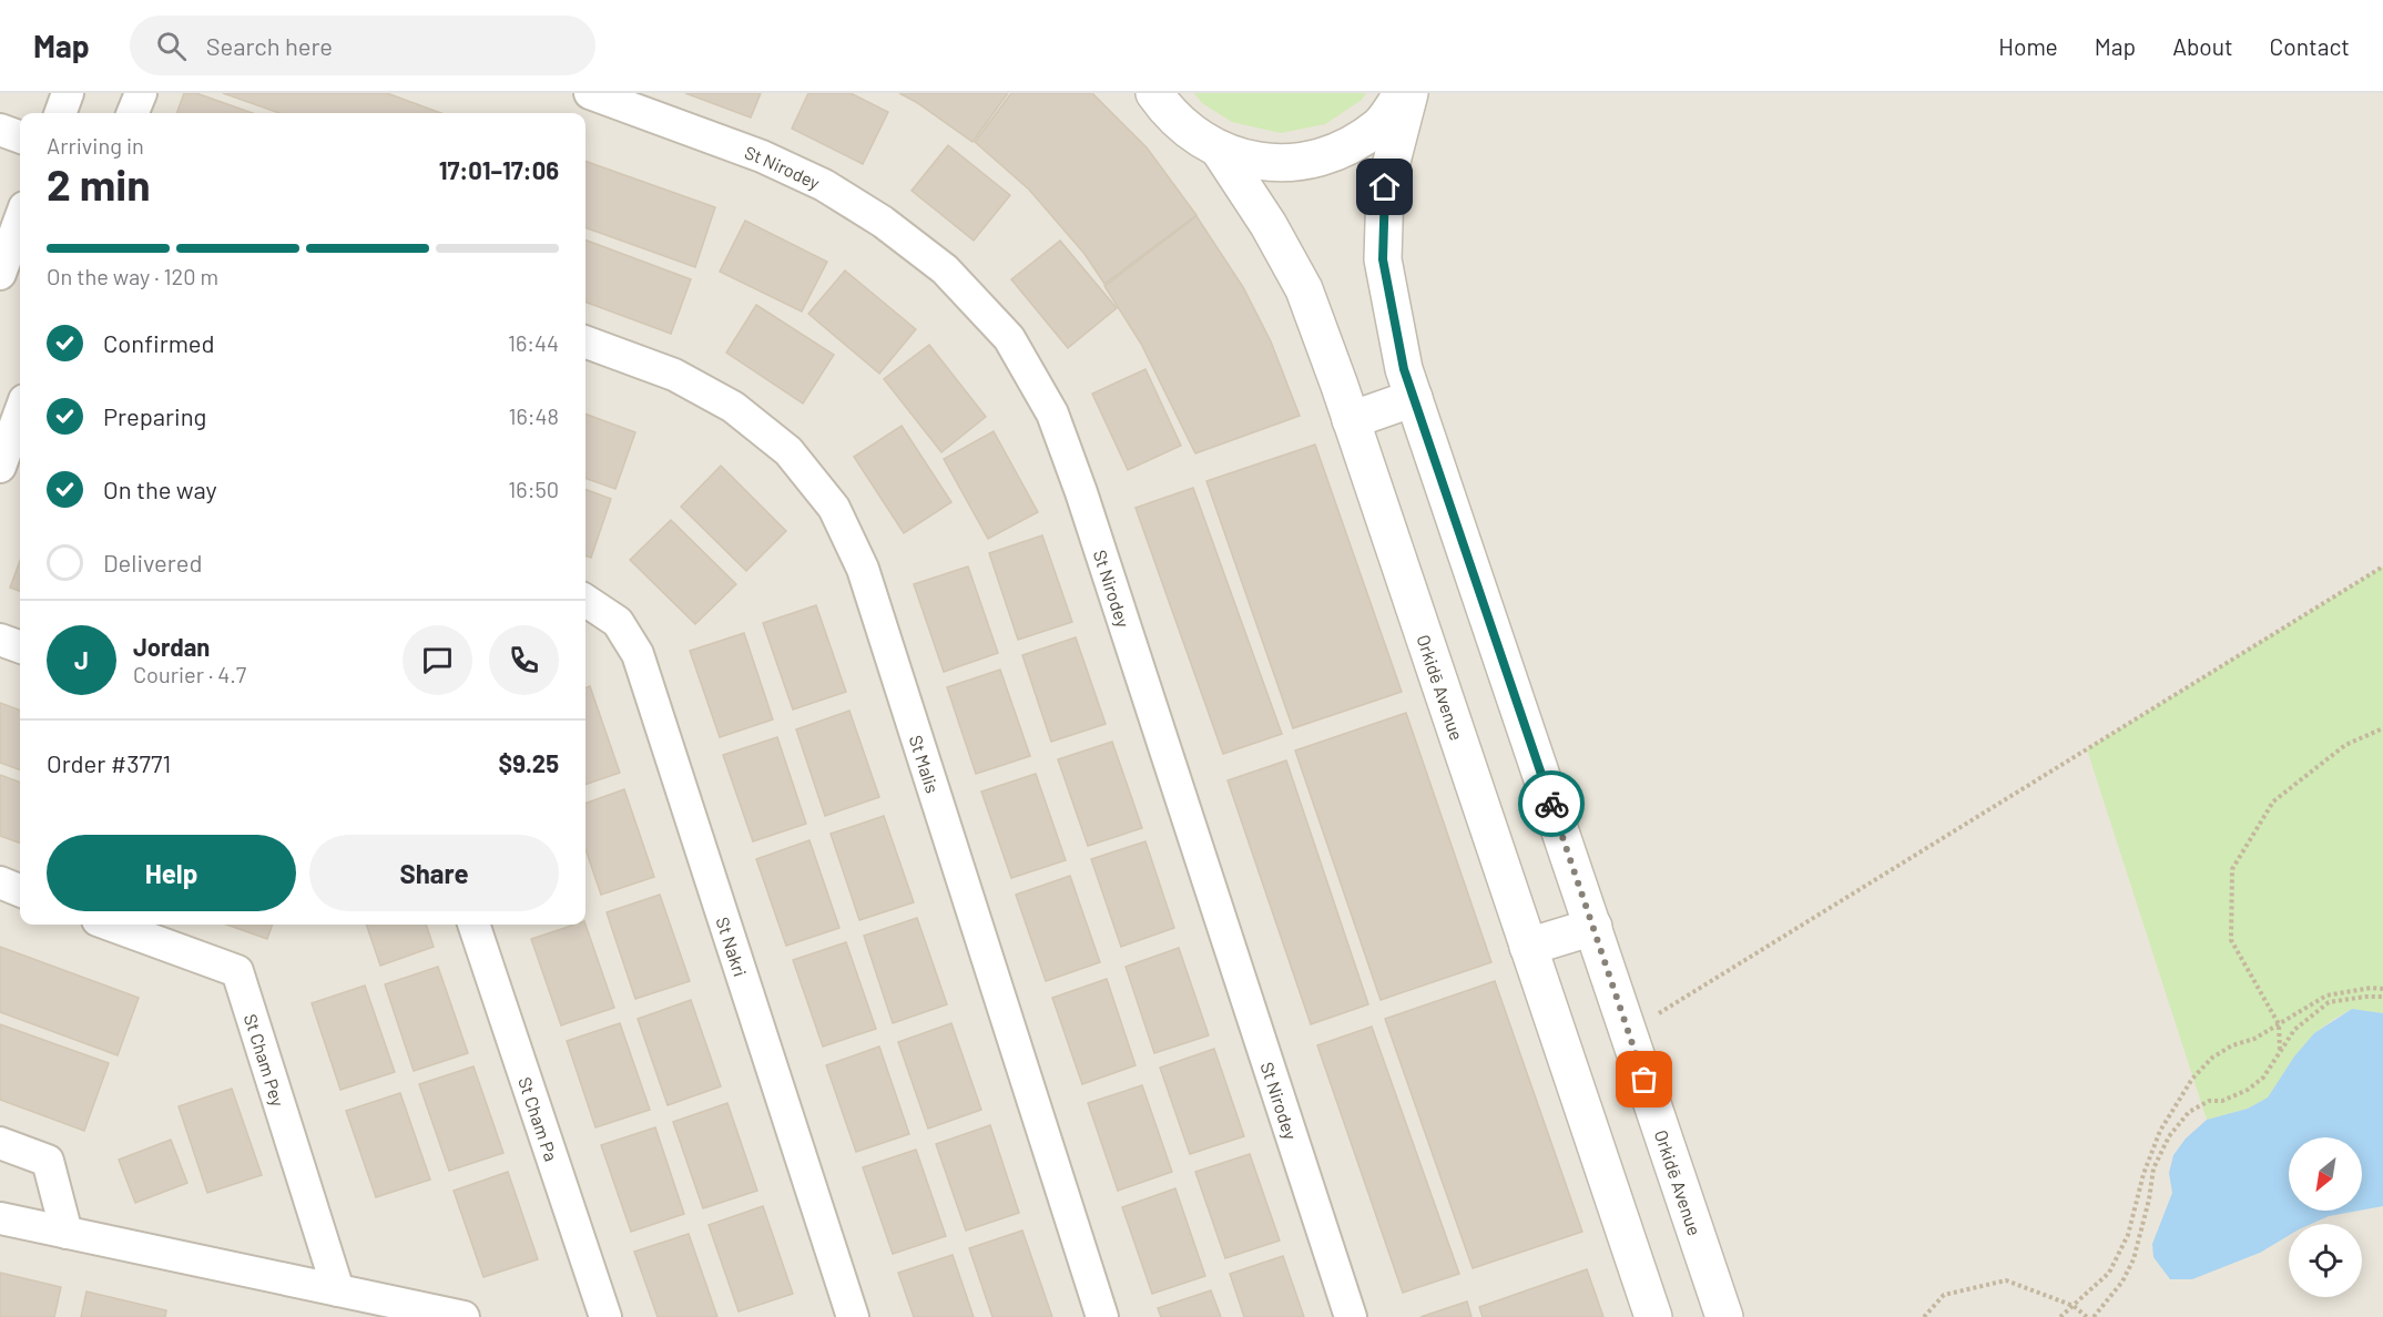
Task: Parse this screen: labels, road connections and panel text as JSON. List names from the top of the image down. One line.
{"streets":{"street":["St Nirodey","Orkidē Avenue","St Malis","St Nakri","St Cham Pey","St Cham Pa"]},"north":"bottom left","page":{"header":"Map","search":"Search here","nav":["Home","Map","About","Contact"],"heading":["2 min","Arriving in","17:01–17:06"],"panel":["Jordan","Courier · 4.7","Order #3771","$9.25"],"bar":"On the way · 120 m","list":[["Confirmed","16:44"],["Preparing","16:48"],["On the way","16:50"],"Delivered"],"round":"J","buttons":["Help","Share"]}}
